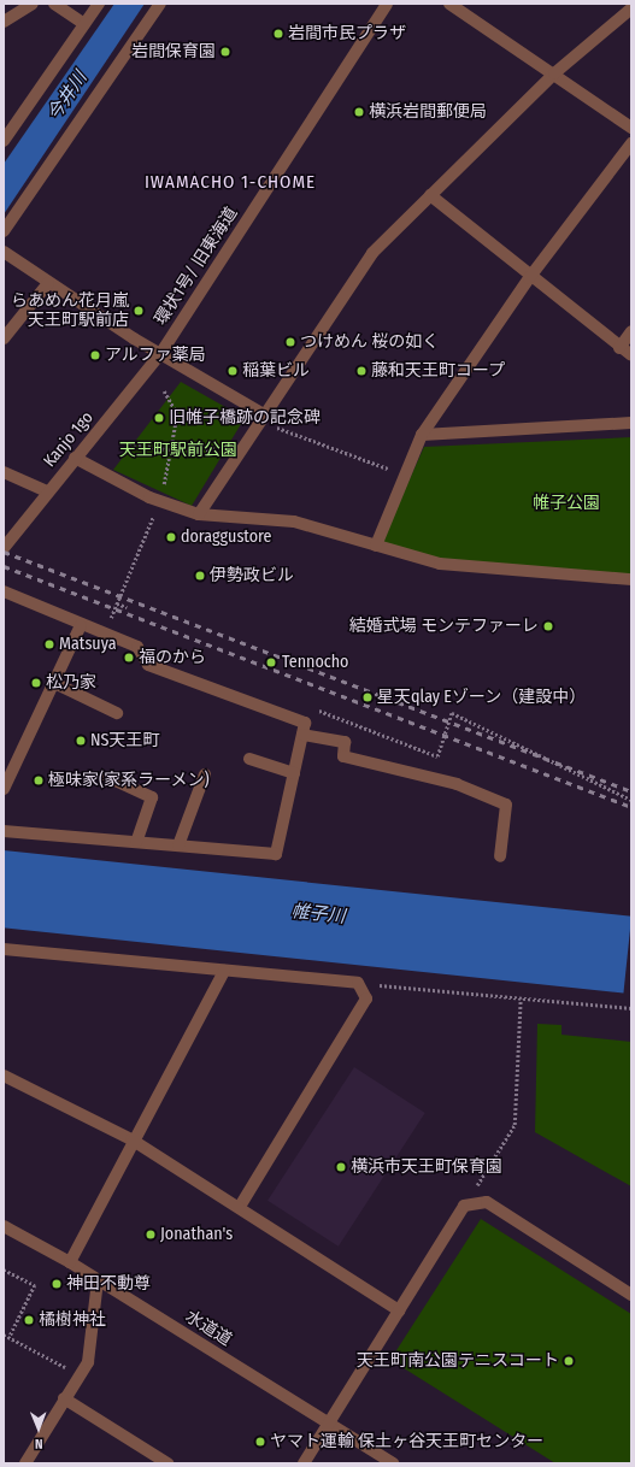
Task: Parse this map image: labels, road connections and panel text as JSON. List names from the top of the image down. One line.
{"streets":{"street":["環状1号/ 旧東海道","Kanjo 1go","水道道"]},"crossings":[["環状1号/ 旧東海道","Kanjo 1go"]],"districts":["IWAMACHO 1-CHOME"],"water":["今井川","帷子川"],"parks":["天王町駅前公園","帷子公園"],"places":["岩間市民プラザ","岩間保育園","横浜岩間郵便局","らあめん花月嵐 天王町駅前店","つけめん 桜の如く","アルファ薬局","稲葉ビル","藤和天王町コープ","旧帷子橋跡の記念碑","doraggustore","伊勢政ビル","結婚式場 モンテファーレ","Matsuya","福のから","Tennocho","松乃家","星天qlay Eゾーン（建設中）","NS天王町","極味家(家系ラーメン)","横浜市天王町保育園","Jonathan's","神田不動尊","橘樹神社","天王町南公園テニスコート","ヤマト運輸 保土ヶ谷天王町センター"],"north":"bottom"}
